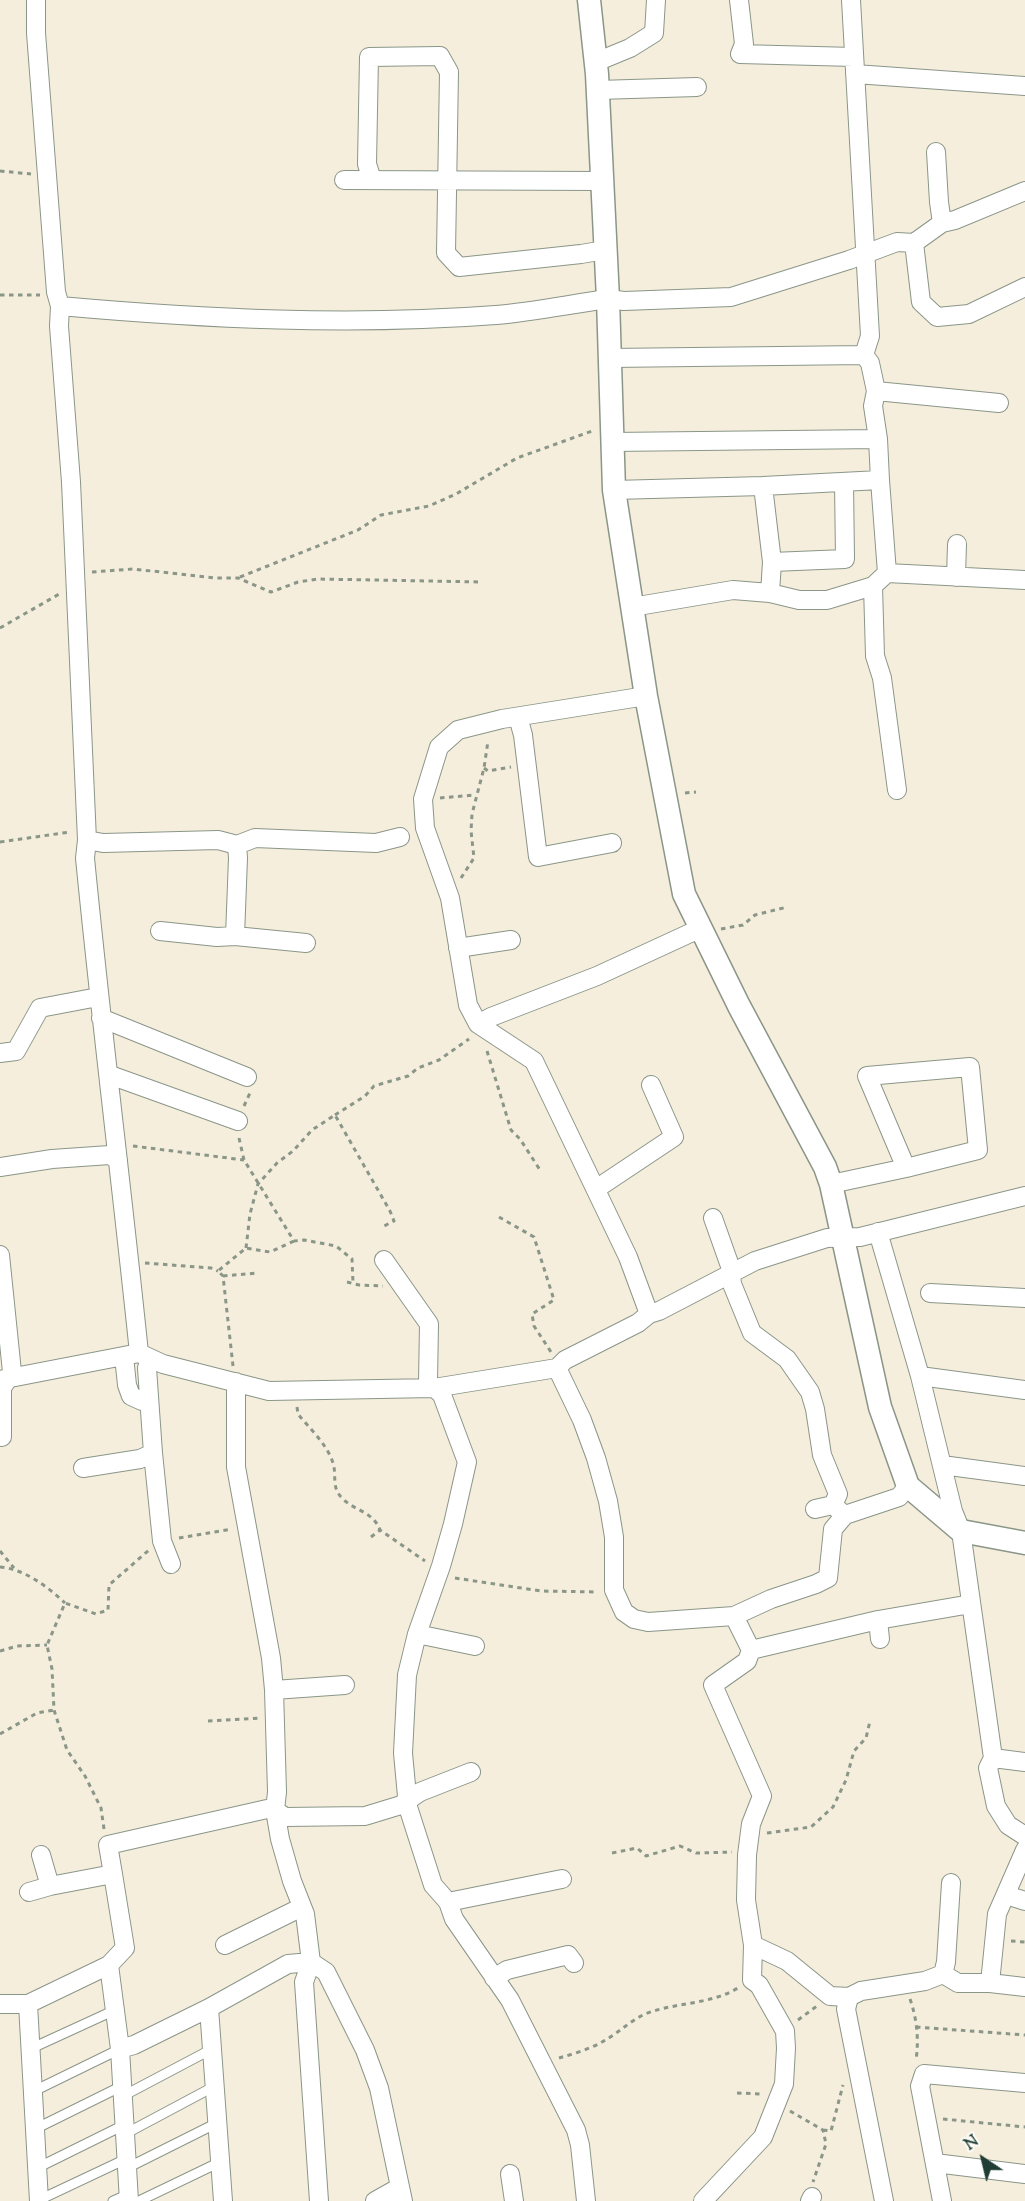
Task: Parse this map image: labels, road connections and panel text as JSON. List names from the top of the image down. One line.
{"north":"top left"}
